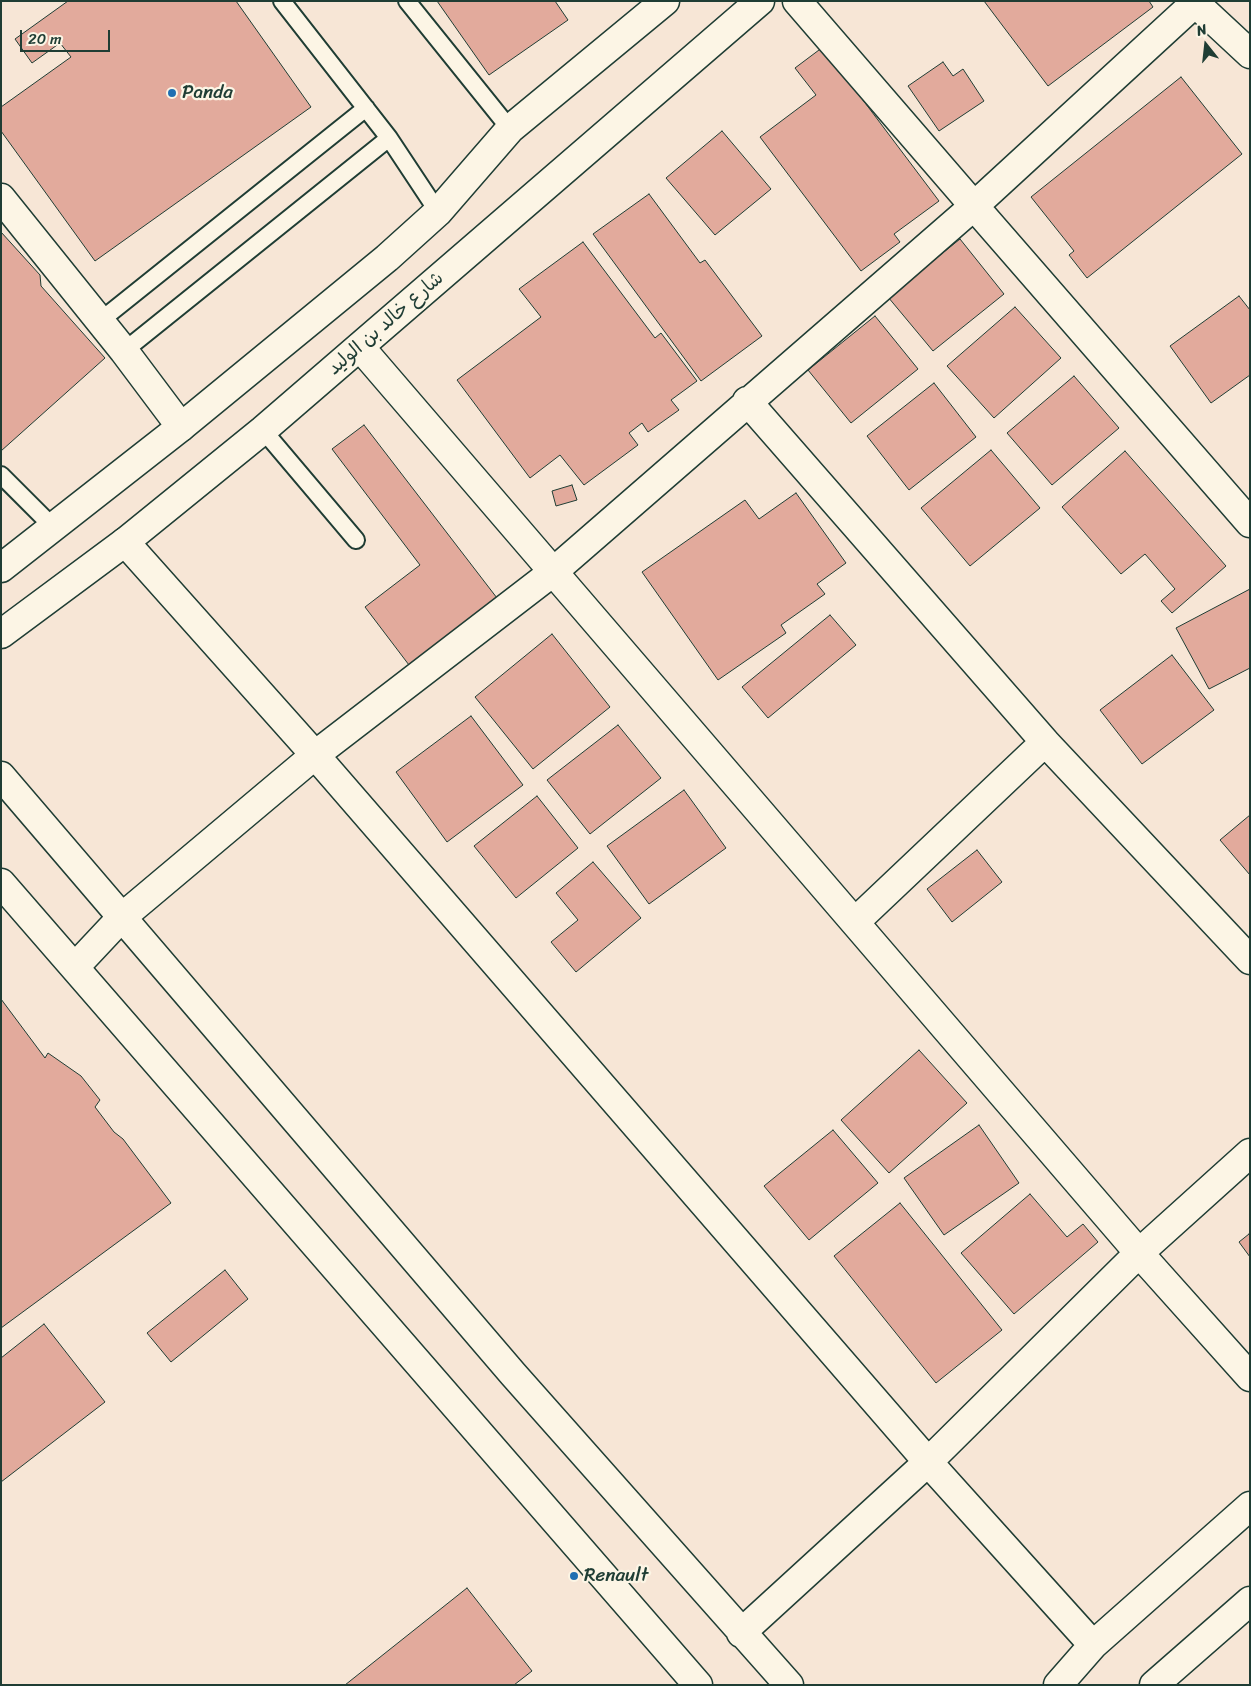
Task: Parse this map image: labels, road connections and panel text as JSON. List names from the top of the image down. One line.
{"streets":{"street":["شارع خالد بن الوليد"]},"places":["Panda","Renault"],"scale_bar":"20 m","north":"top"}
